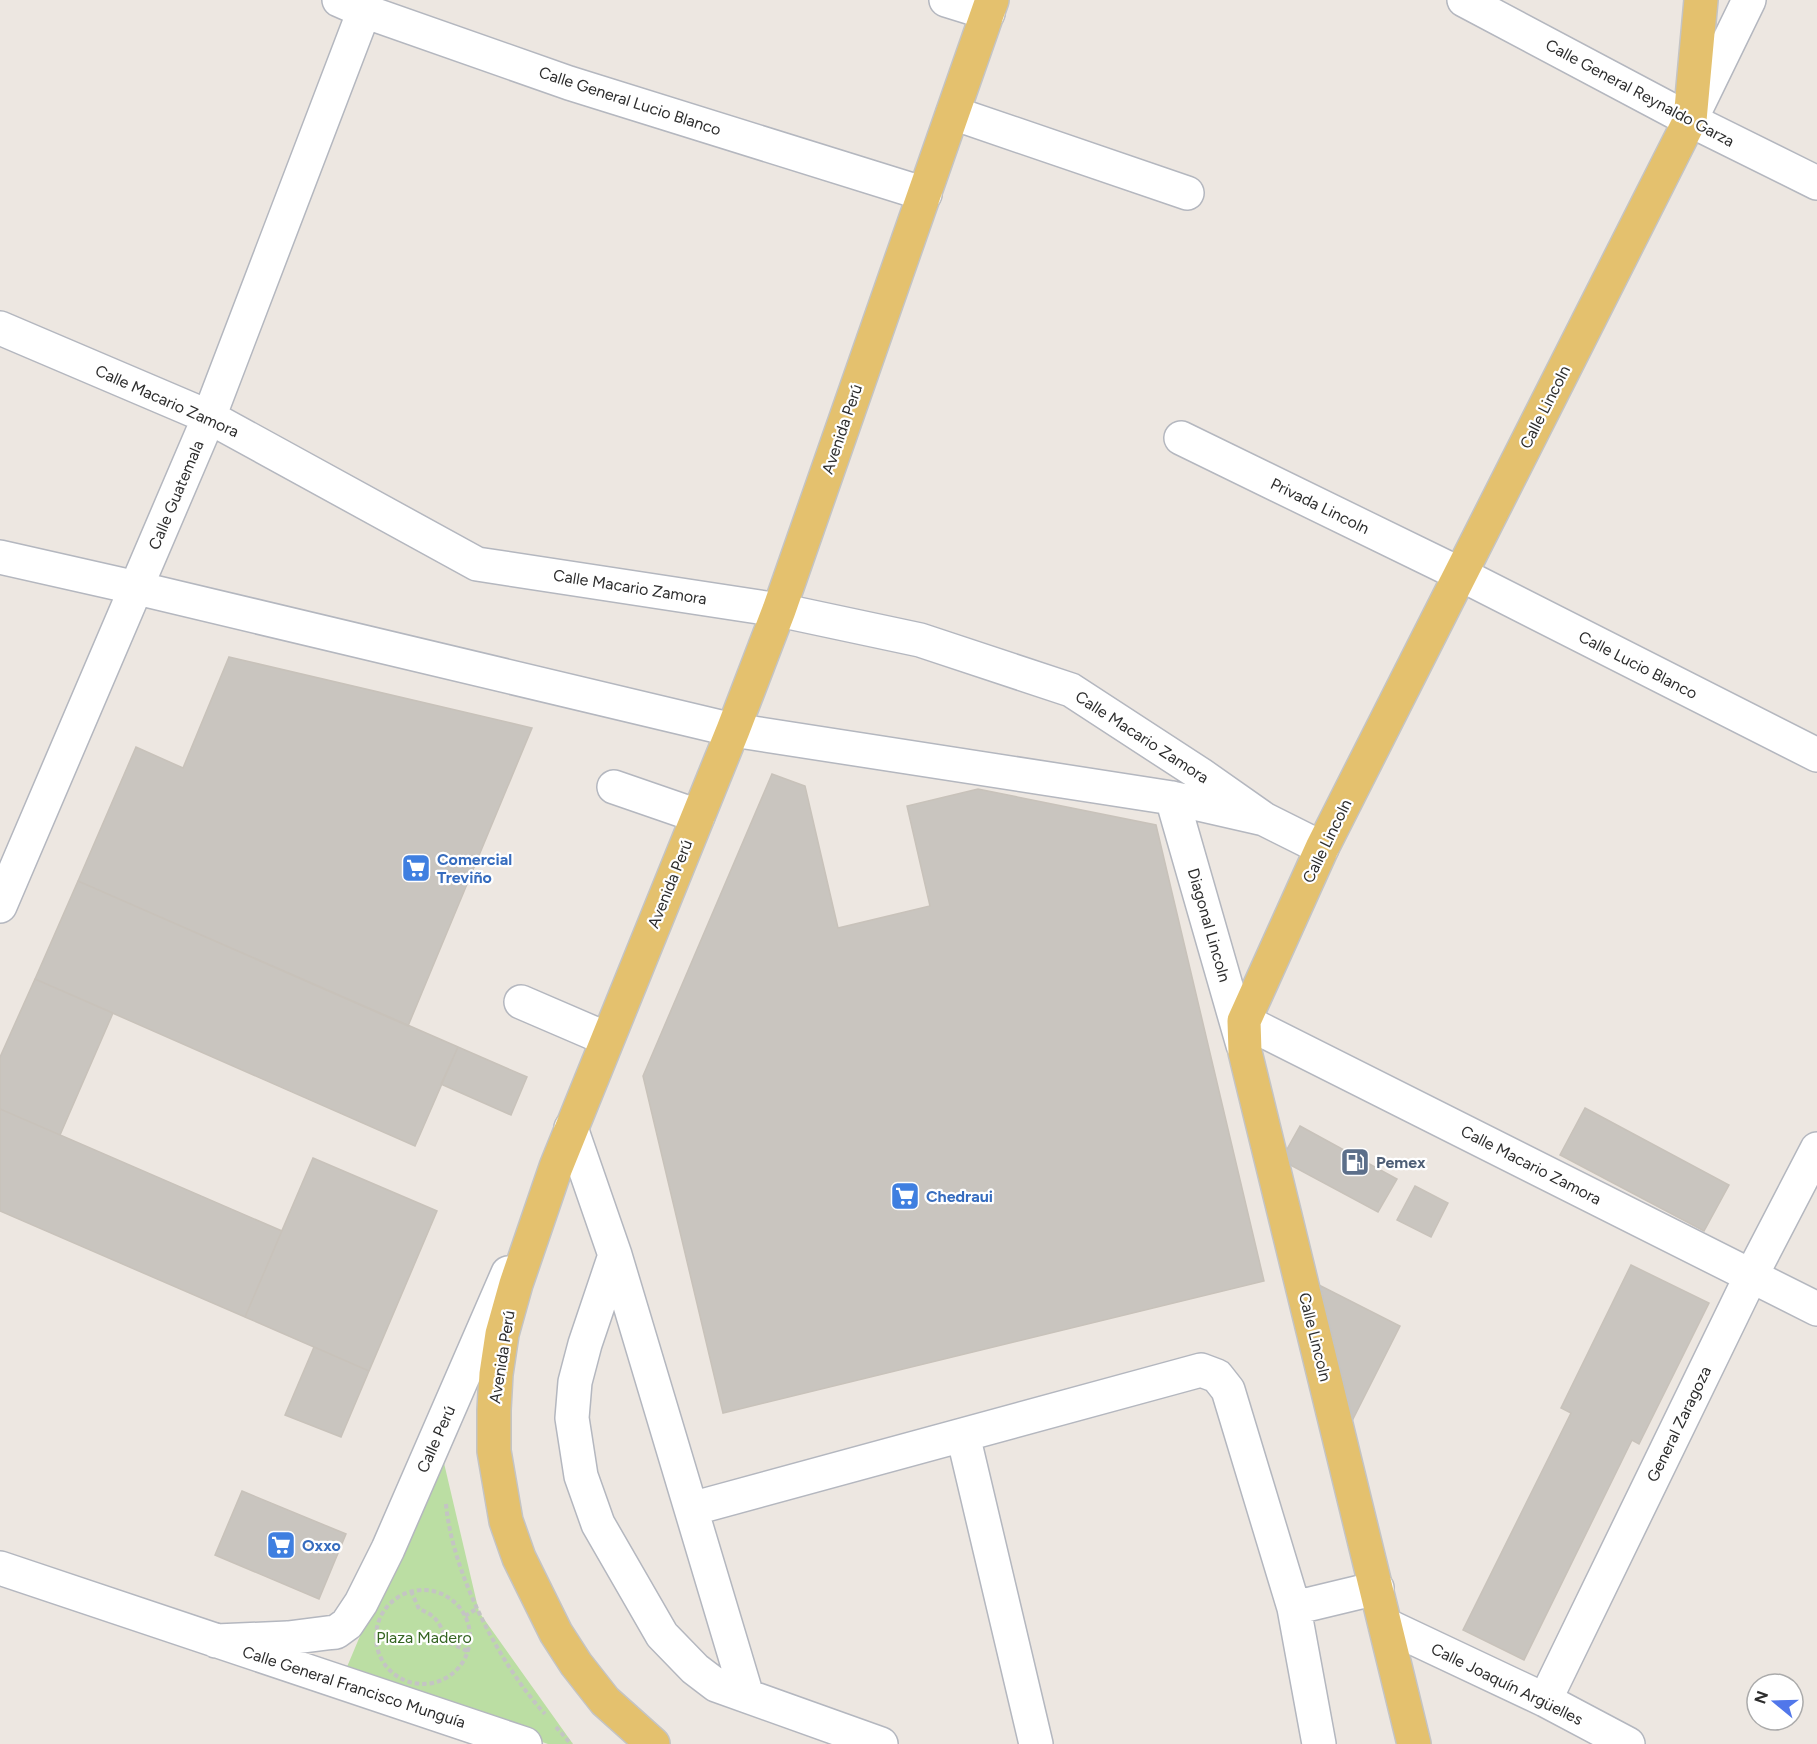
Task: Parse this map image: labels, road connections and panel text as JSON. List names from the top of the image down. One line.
{"streets":{"main road":["Calle Lincoln","Avenida Perú"],"street":["Calle General Reynaldo Garza","Calle General Lucio Blanco","Calle Macario Zamora","Calle Guatemala","Privada Lincoln","Calle Lucio Blanco","Diagonal Lincoln","General Zaragoza","Calle Perú","Calle Joaquín Argüelles","Calle General Francisco Munguía"]},"crossings":[["Calle General Reynaldo Garza","Calle Lincoln"],["Calle General Lucio Blanco","Avenida Perú"],["Calle General Lucio Blanco","Calle Guatemala"],["Calle Macario Zamora","Calle Lincoln"],["Calle Macario Zamora","Avenida Perú"],["Calle Macario Zamora","Calle Guatemala"],["Calle Macario Zamora","Diagonal Lincoln"],["Calle Macario Zamora","General Zaragoza"],["Calle Lincoln","Privada Lincoln"],["Calle Lincoln","Calle Lucio Blanco"],["Calle Lincoln","Diagonal Lincoln"],["Calle Lincoln","Calle Joaquín Argüelles"],["Avenida Perú","Calle Perú"],["Privada Lincoln","Calle Lucio Blanco"],["General Zaragoza","Calle Joaquín Argüelles"]],"parks":["Plaza Madero"],"places":{"supermarket":["Comercial Treviño","Chedraui","Oxxo"],"fuel station":["Pemex"]},"north":"left"}
